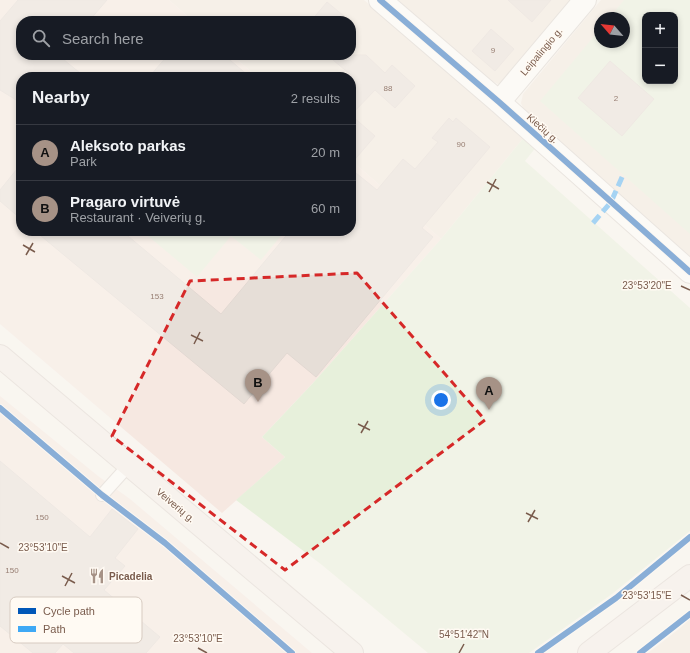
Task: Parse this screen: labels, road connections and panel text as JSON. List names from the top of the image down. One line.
{"streets":{"main road":["Veiverių g."],"street":["Leipalingio g.","Kiečių g."]},"crossings":[["Leipalingio g.","Kiečių g."]],"places":{"restaurant":["Picadelia"]},"house_numbers":["9","88","2","90","153","150","150"],"legend":["Cycle path","Path"],"north":"top left","page":{"map_buttons":["+","−"],"search":"Search here","heading":["Nearby","2 results"],"list":[{"mark":"A","name":"Aleksoto parkas","note":"Park","value":"20 m"},{"mark":"B","name":"Pragaro virtuvė","note":"Restaurant · Veiverių g.","value":"60 m"}],"pins":["B","A"]},"coordinates":["23°53'20\"E","23°53'10\"E","23°53'15\"E","54°51'42\"N"]}
